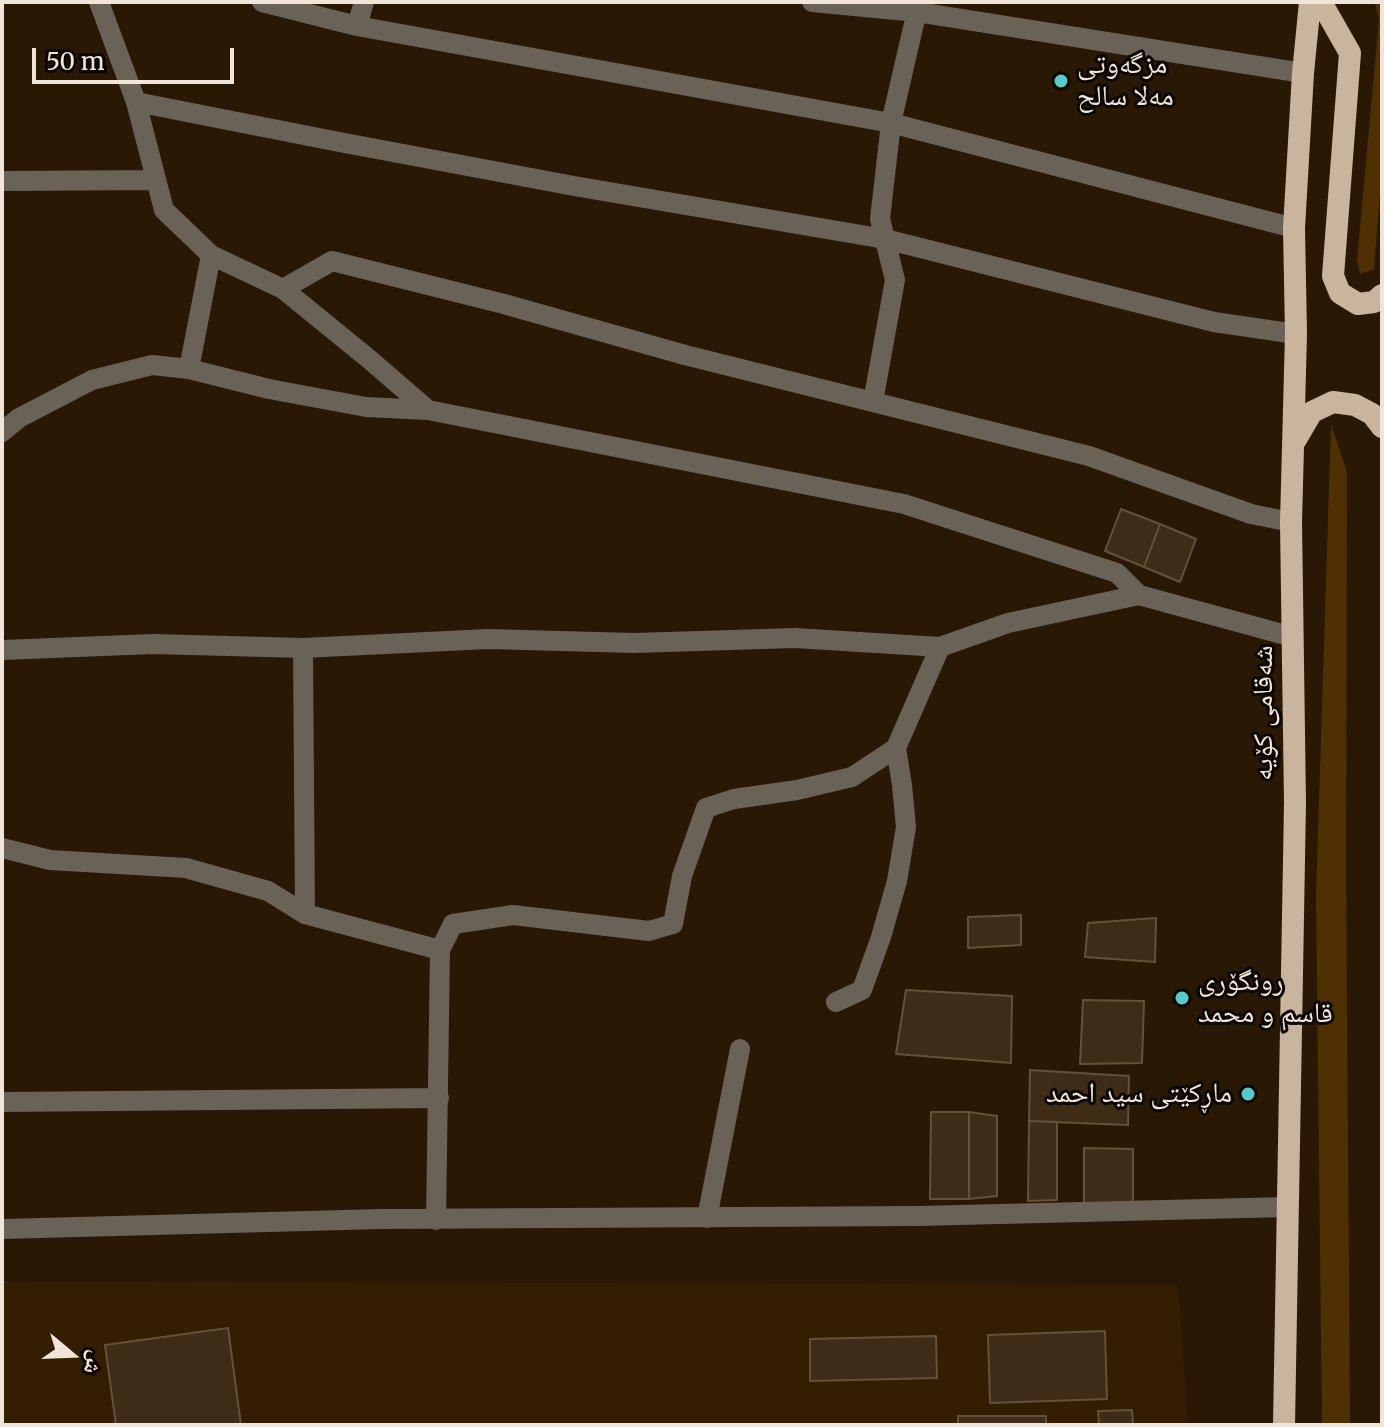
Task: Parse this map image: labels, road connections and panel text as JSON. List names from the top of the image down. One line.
{"streets":{"highway":["شەقامی کۆیە"]},"places":["مزگەوتی مەلا سالح","رونگۆری قاسم و محمد","ماڕکێتی سید احمد"],"scale_bar":"50 m","north":"right"}
